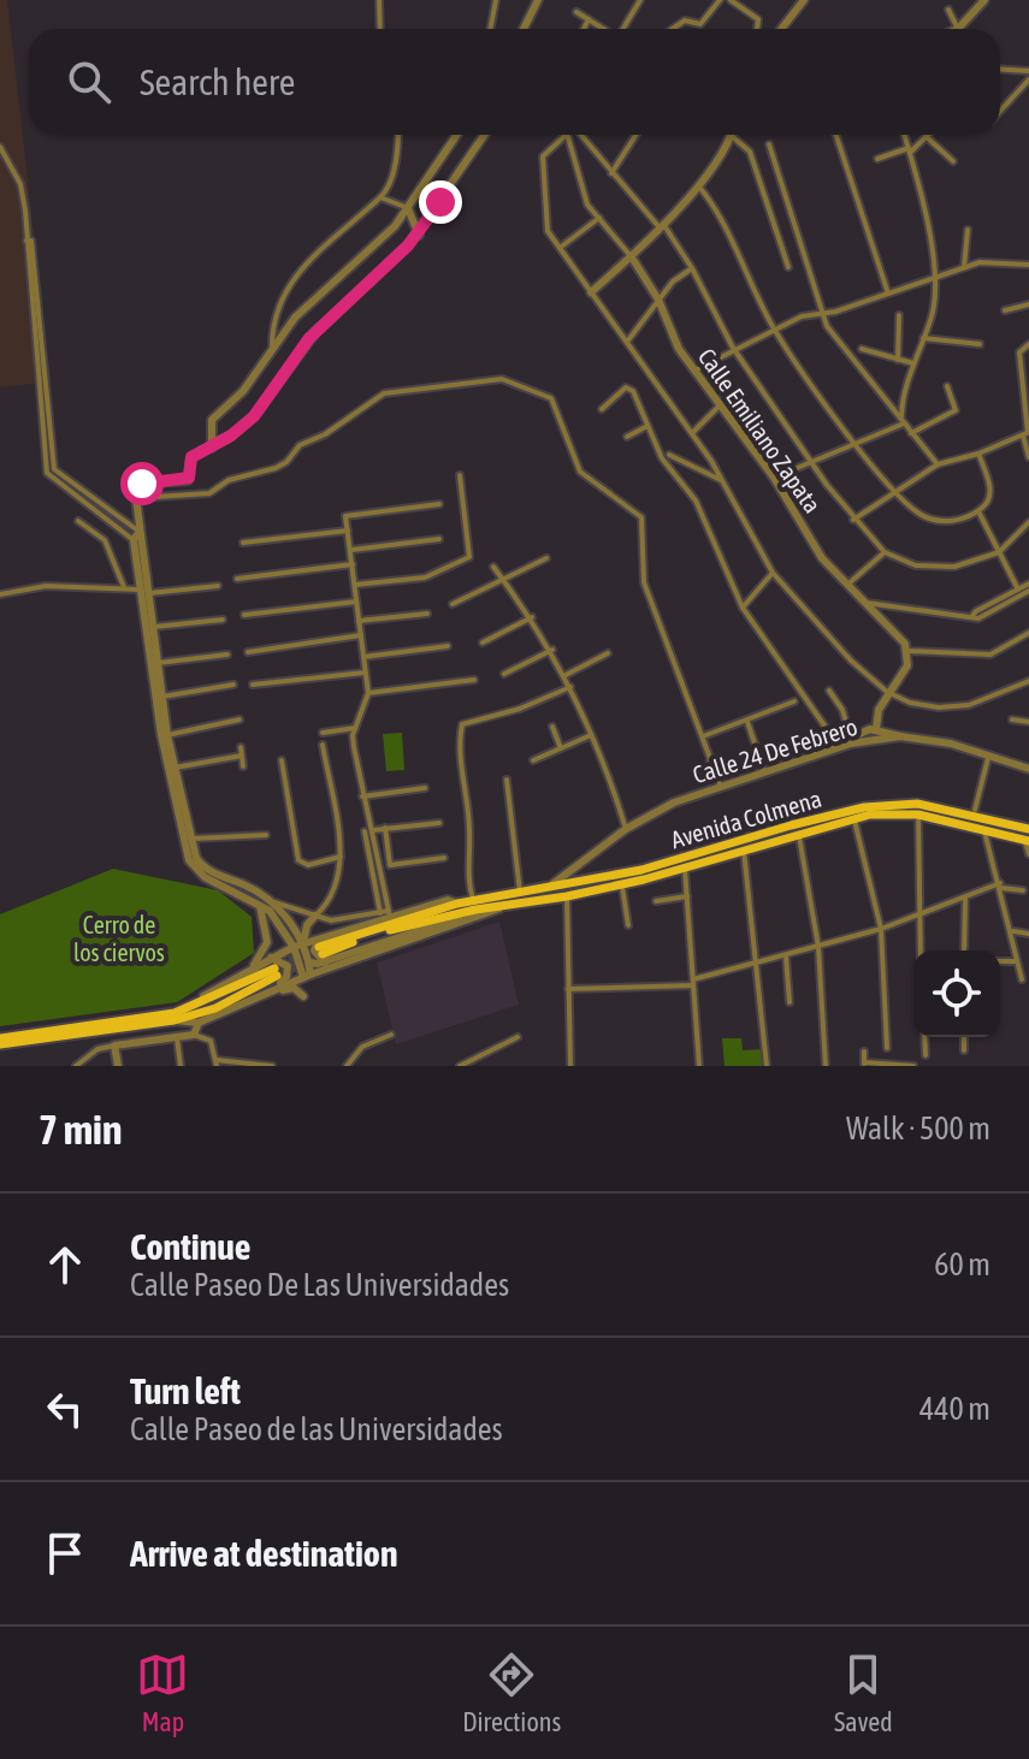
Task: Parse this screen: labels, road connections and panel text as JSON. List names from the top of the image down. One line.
{"streets":{"main road":["Avenida Colmena"],"street":["Calle Emiliano Zapata","Calle 24 De Febrero"]},"crossings":[["Calle 24 De Febrero","Avenida Colmena"]],"parks":["Cerro de los ciervos"],"page":{"search":"Search here","heading":["7 min","Walk · 500 m"],"list":[["Continue","Calle Paseo De Las Universidades","60 m"],["Turn left","Calle Paseo de las Universidades","440 m"],"Arrive at destination"],"nav":["Map","Directions","Saved"]}}
